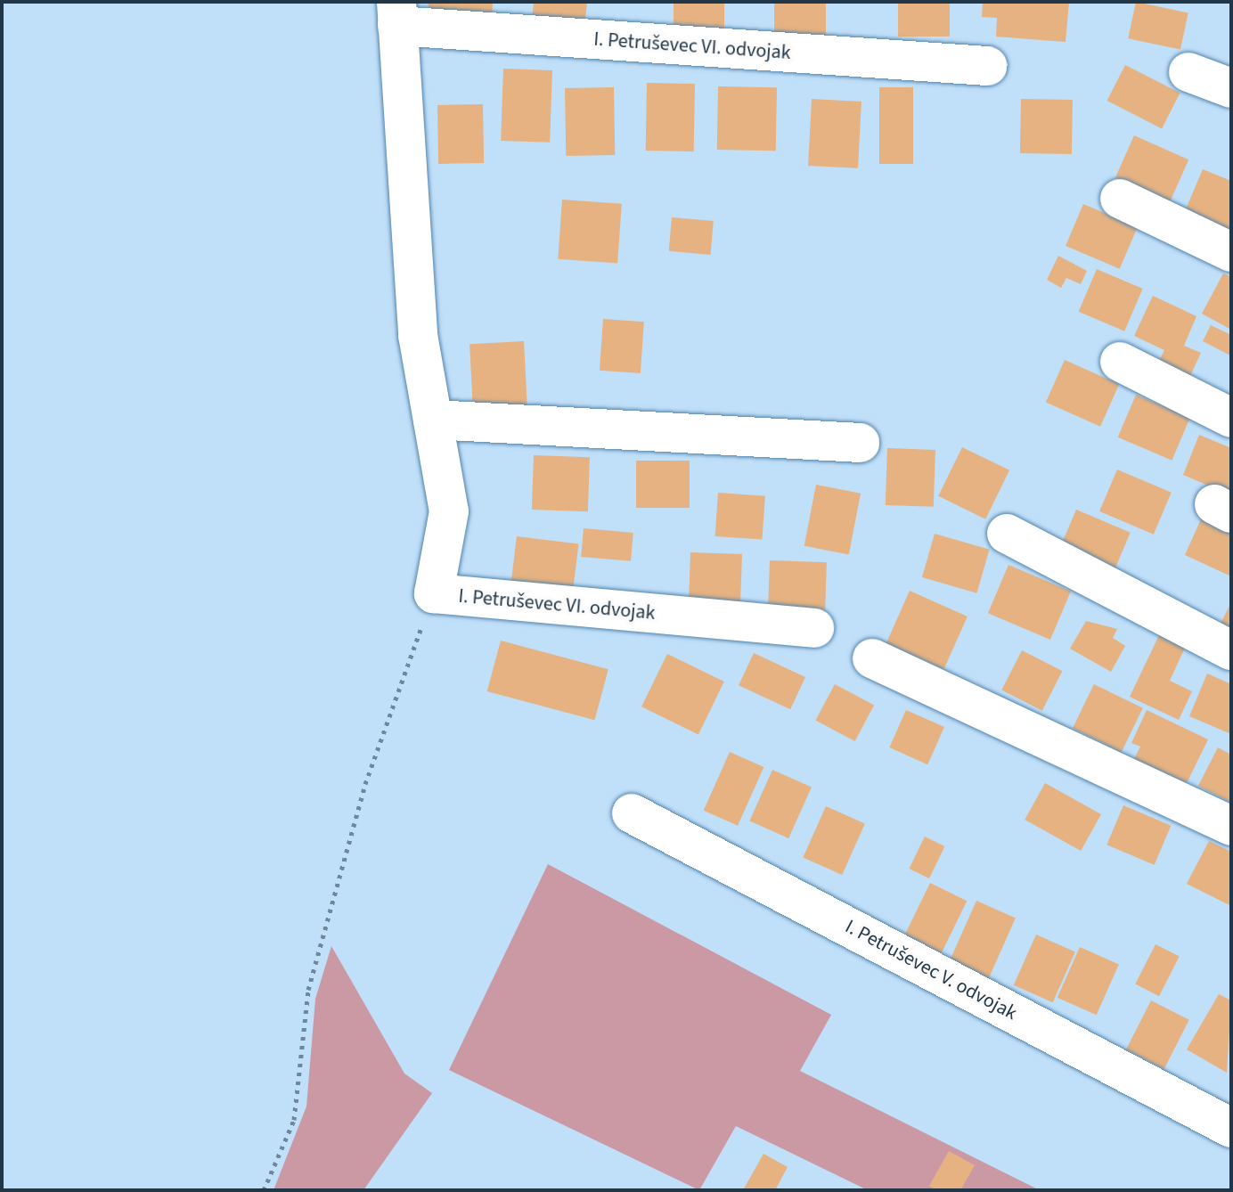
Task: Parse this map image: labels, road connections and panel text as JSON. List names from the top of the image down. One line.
{"streets":{"street":["I. Petruševec VI. odvojak","I. Petruševec V. odvojak"]}}
